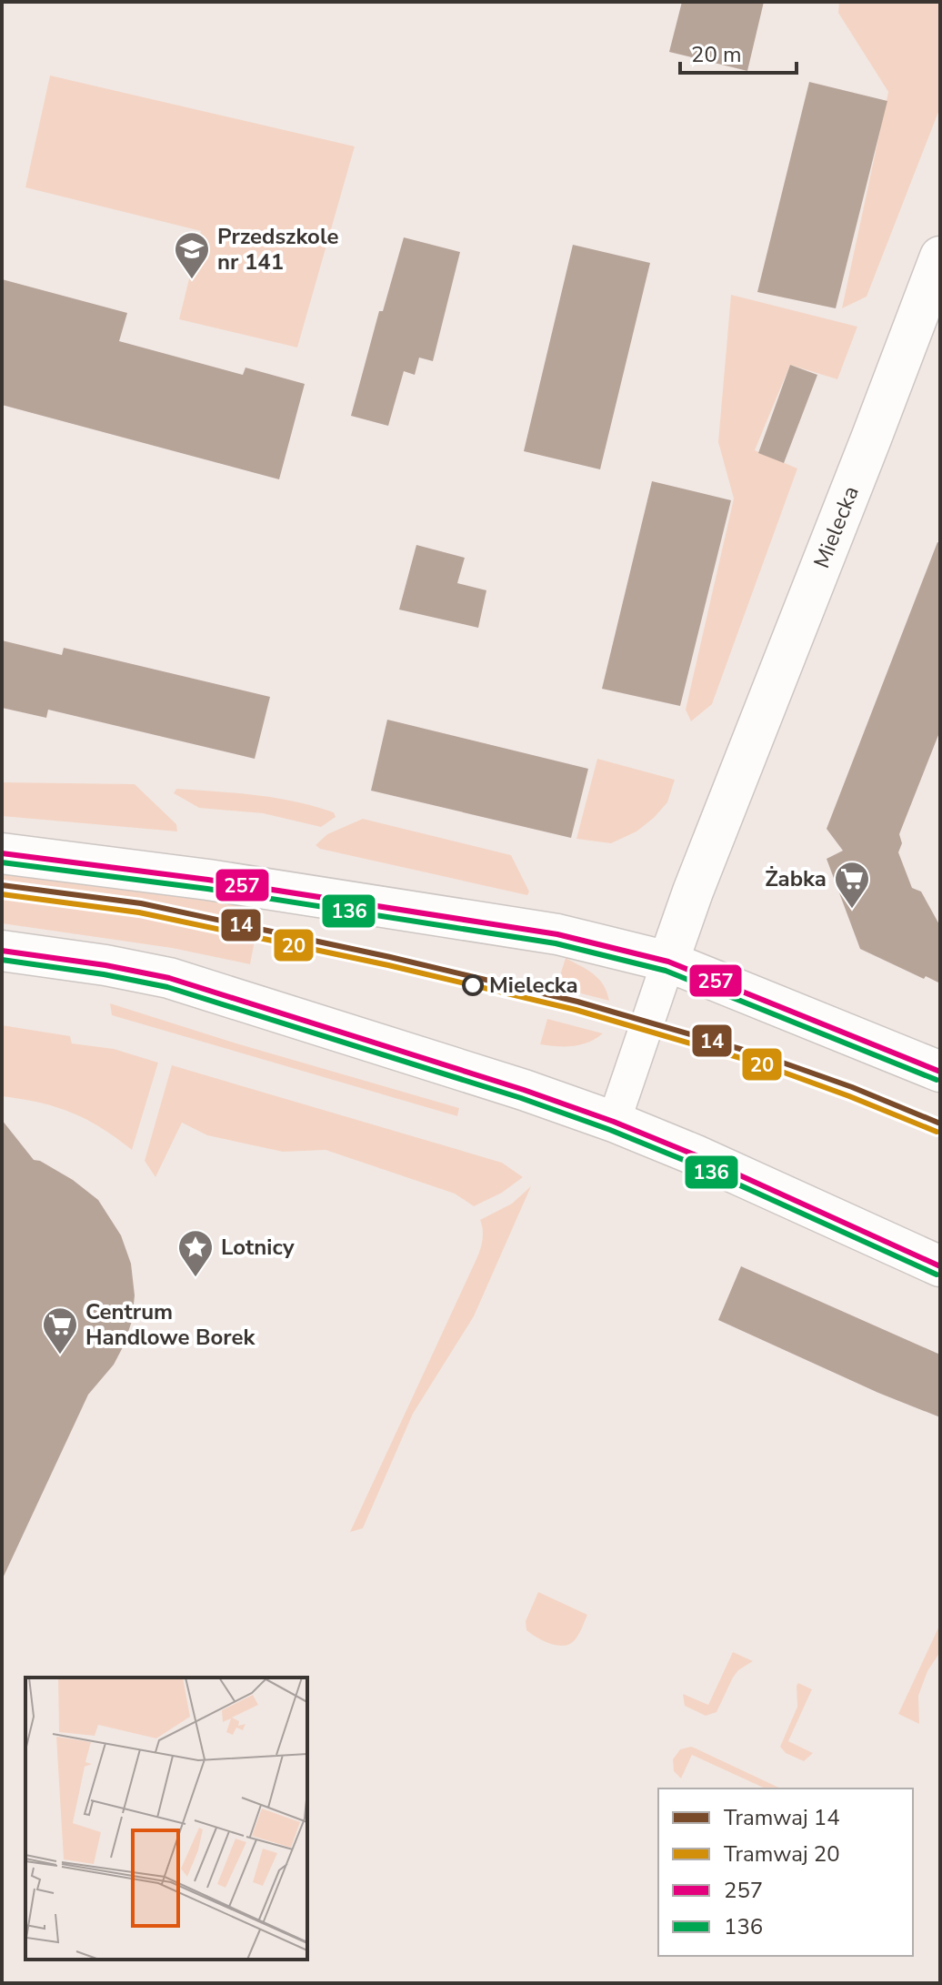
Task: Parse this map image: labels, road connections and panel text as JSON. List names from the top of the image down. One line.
{"streets":{"main road":["Mielecka"]},"places":{"school or university":["Przedszkole nr 141"],"supermarket":["Żabka","Centrum Handlowe Borek"],"other":["Mielecka"],"place":["Lotnicy"]},"lines":["transit line 257","transit line 136","tram line 14","tram line 20"],"legend":["Tramwaj 14","Tramwaj 20","257","136"],"scale_bar":"20 m"}
